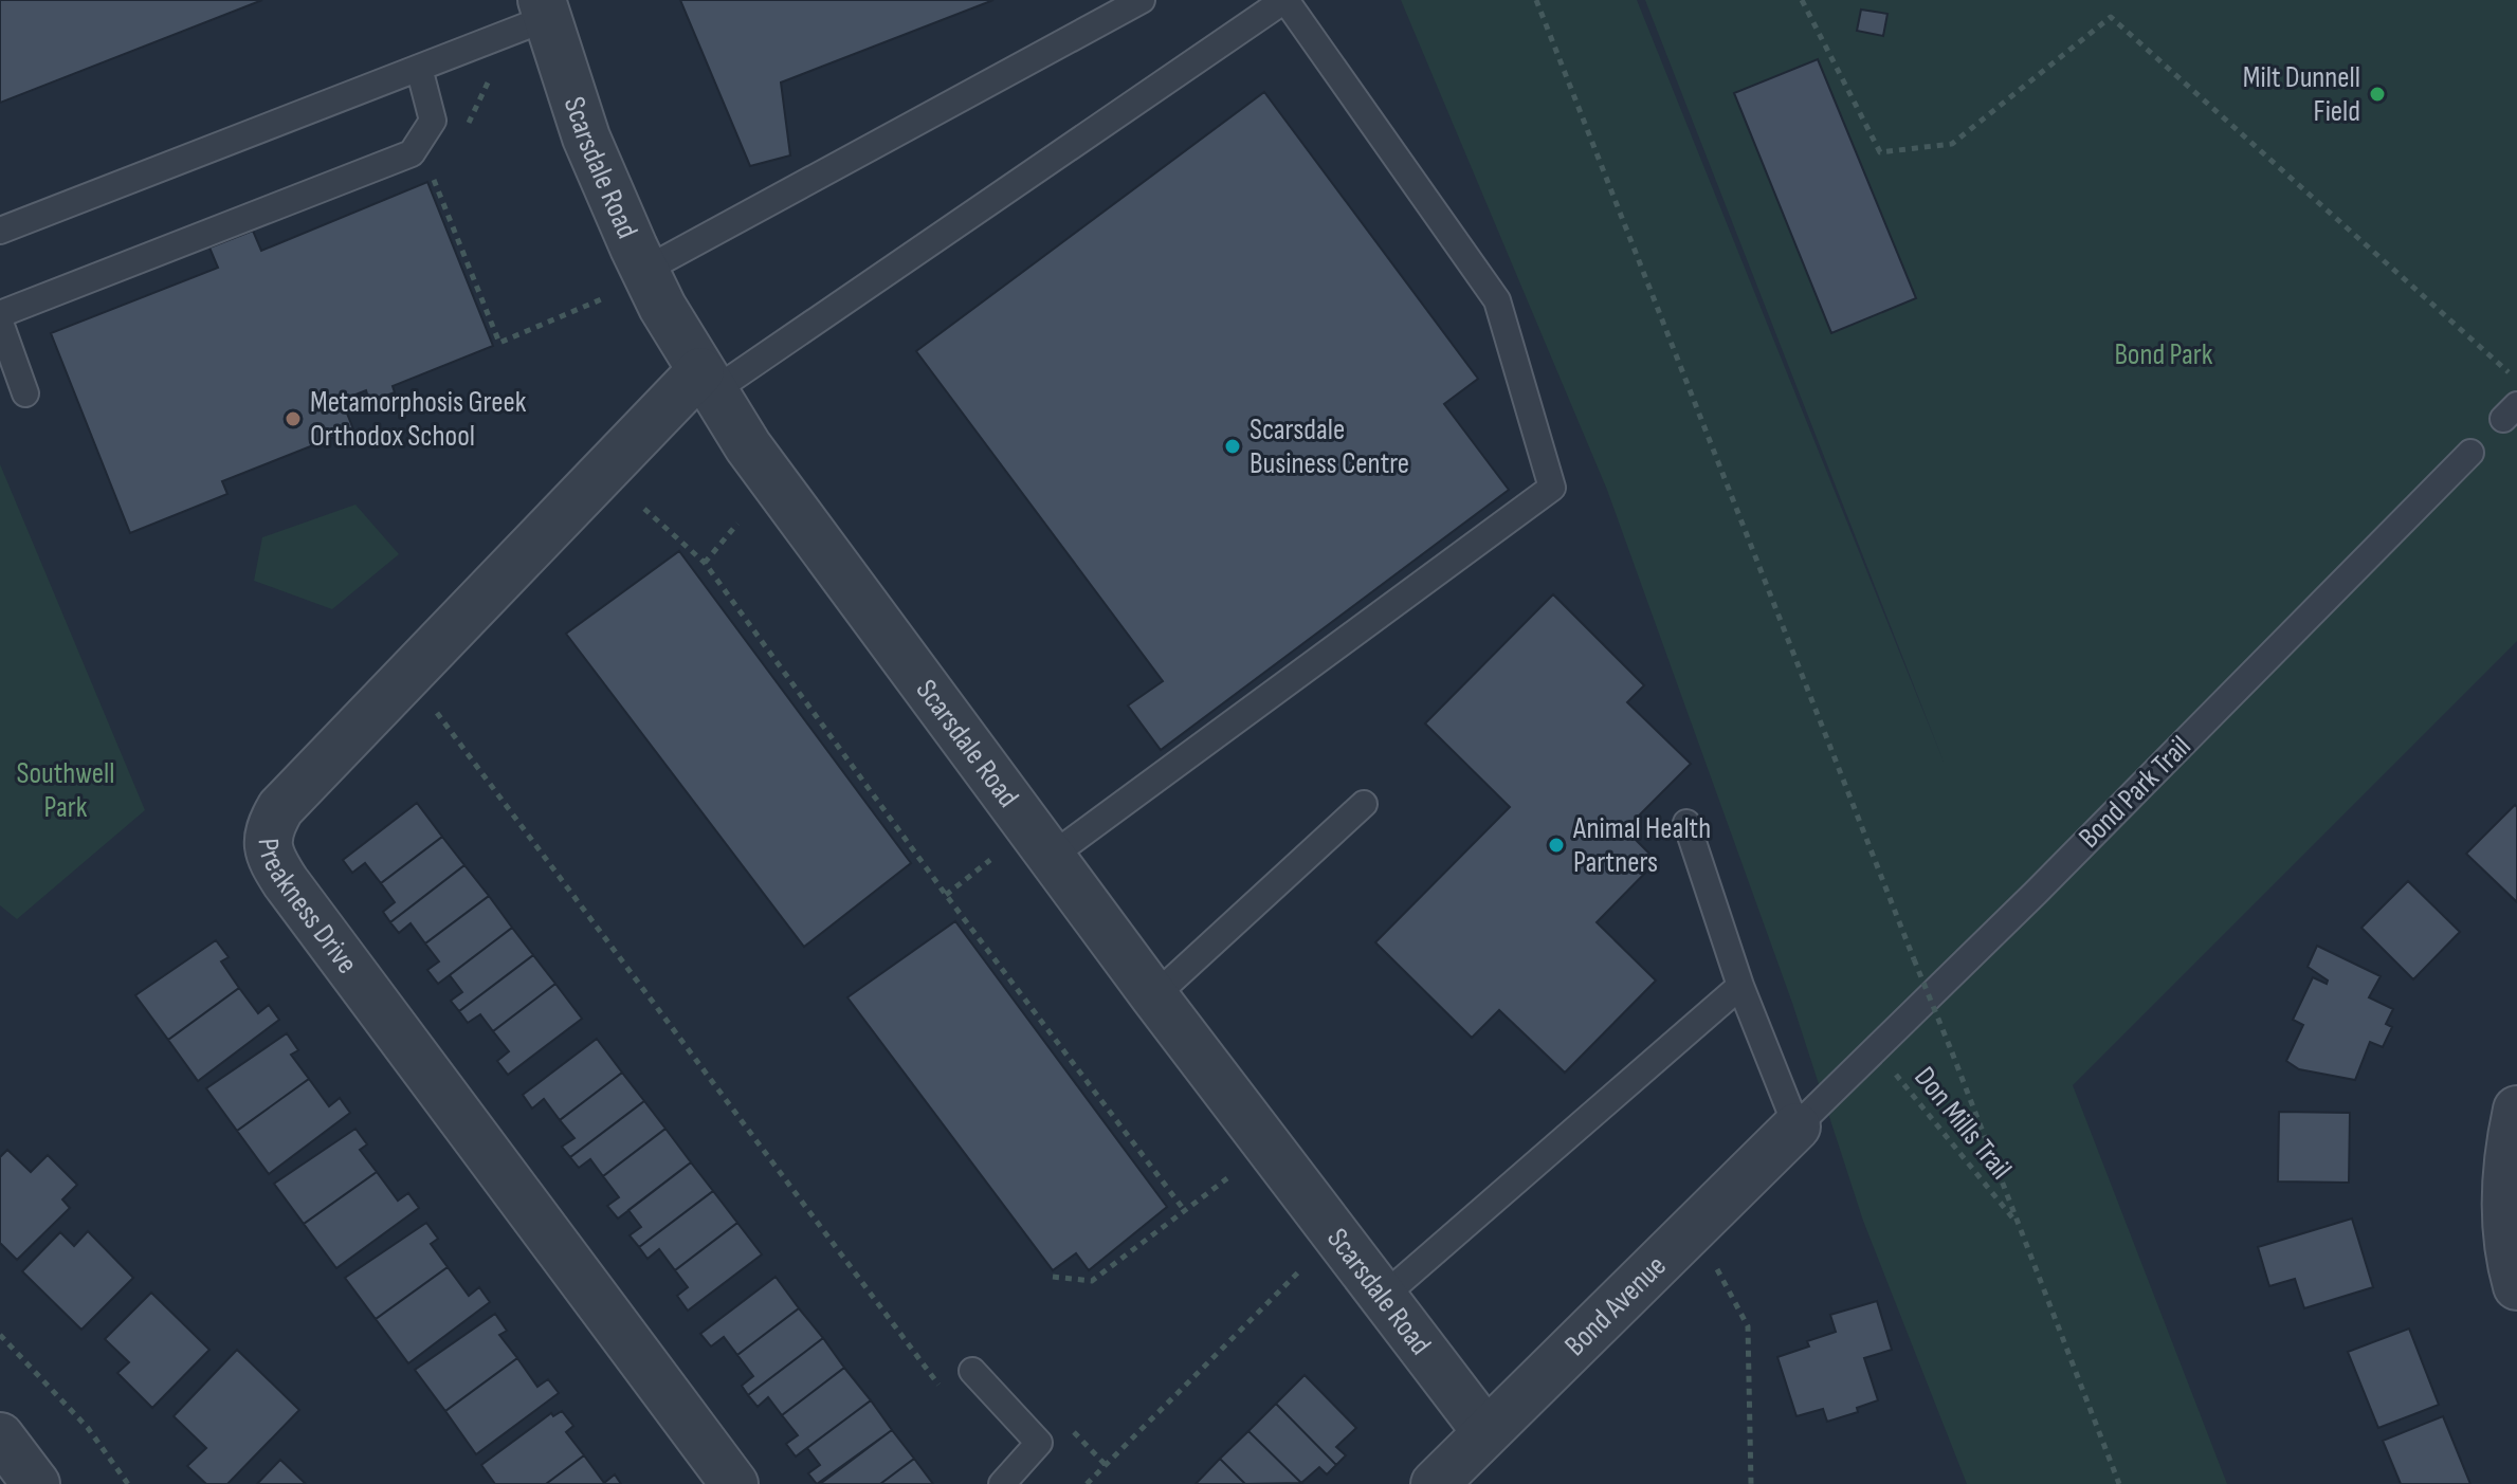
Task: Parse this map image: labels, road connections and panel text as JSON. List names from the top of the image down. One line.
{"streets":{"street":["Scarsdale Road","Preakness Drive","Bond Avenue"],"lane":["Bond Park Trail"],"path":["Don Mills Trail"]},"crossings":[["Scarsdale Road","Preakness Drive"],["Scarsdale Road","Bond Avenue"],["Bond Park Trail","Don Mills Trail"],["Bond Park Trail","Bond Avenue"]],"parks":["Bond Park","Southwell Park"],"places":["Milt Dunnell Field","Metamorphosis Greek Orthodox School","Scarsdale Business Centre","Animal Health Partners"]}
